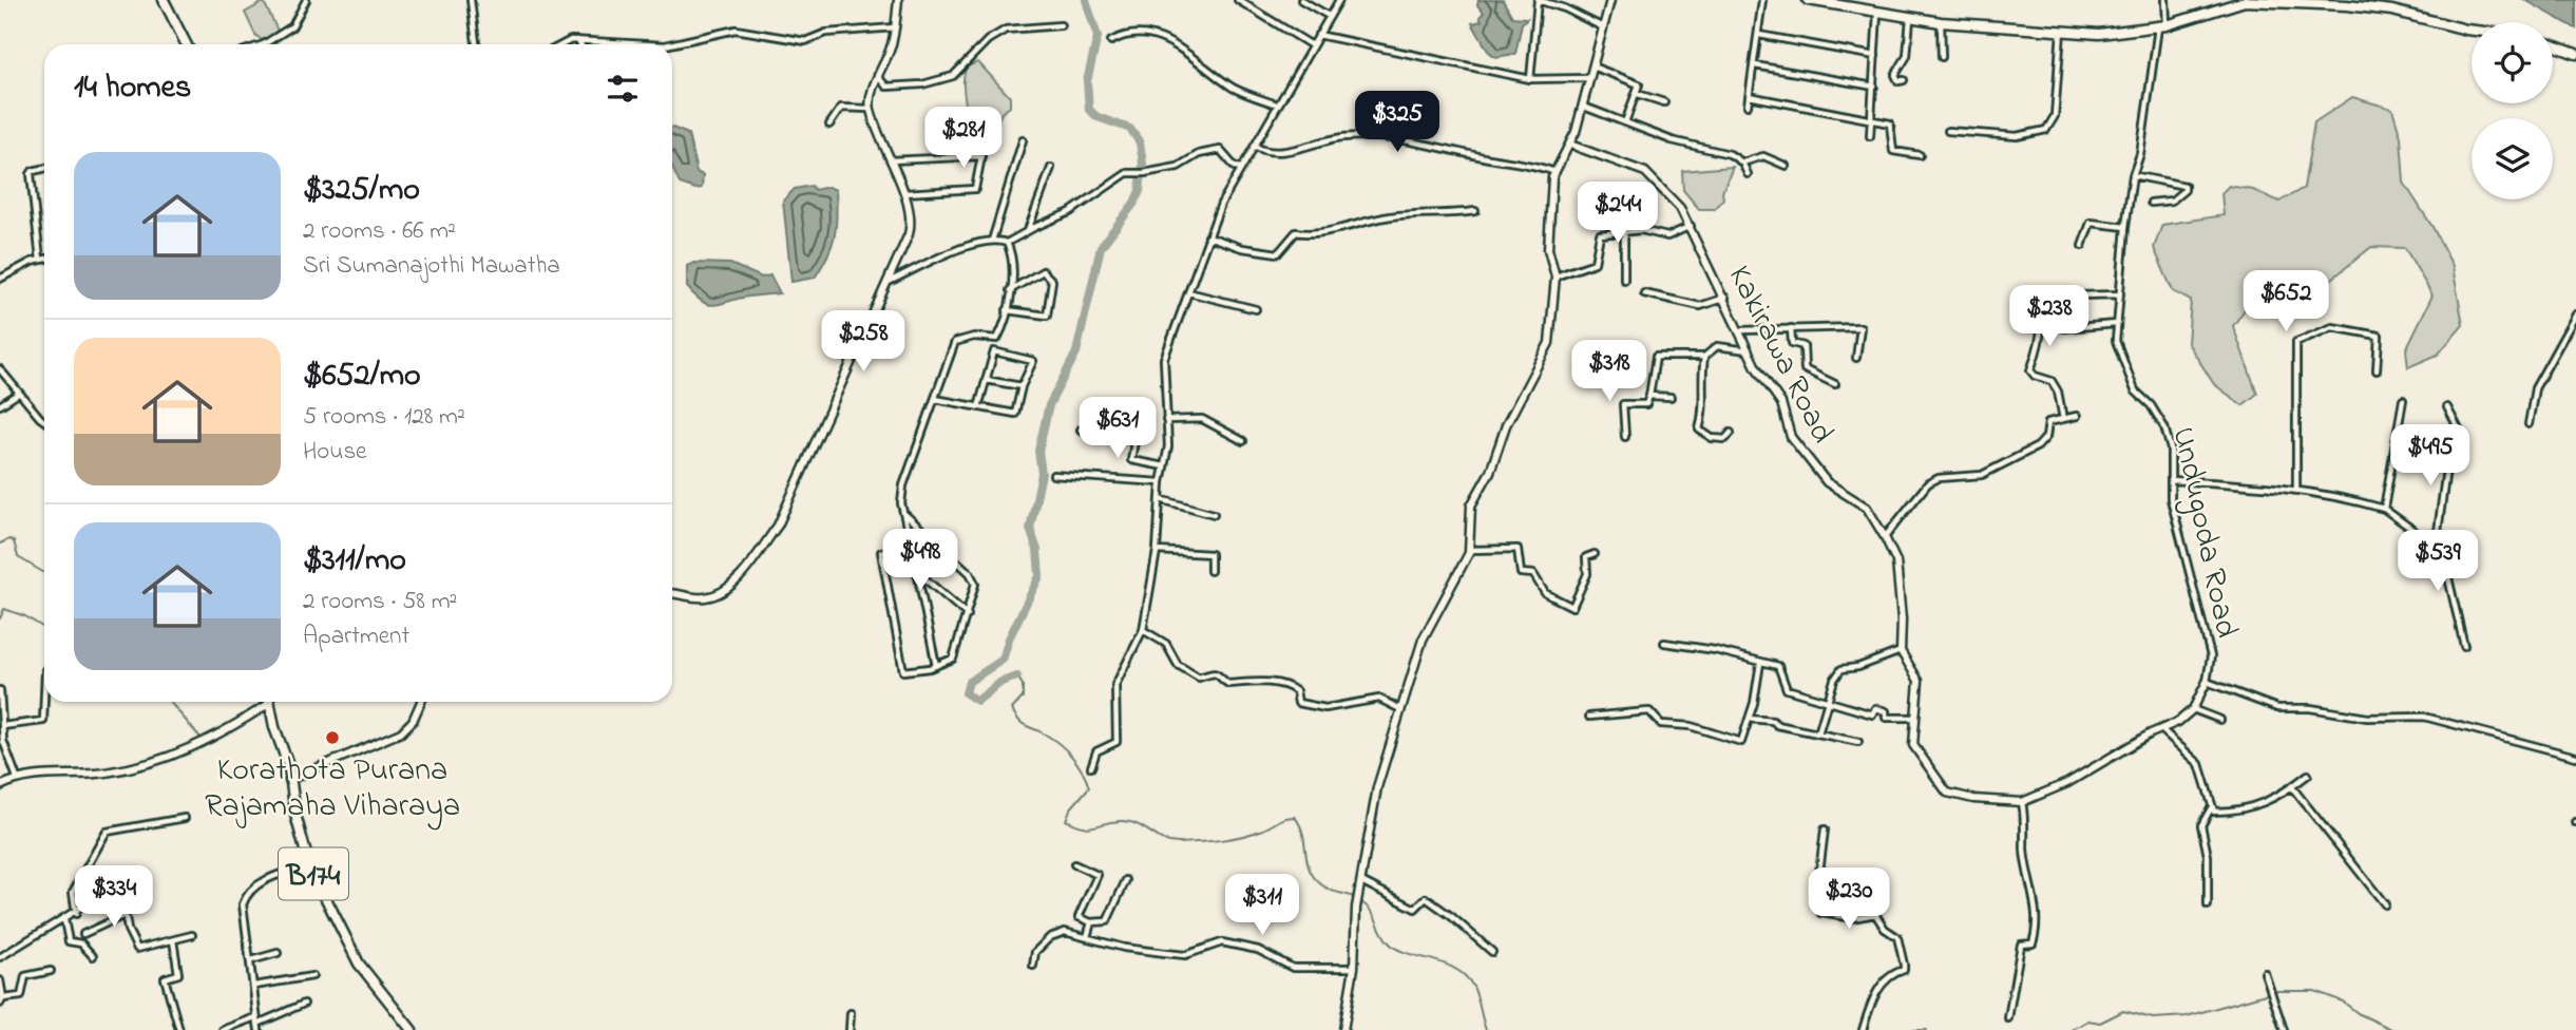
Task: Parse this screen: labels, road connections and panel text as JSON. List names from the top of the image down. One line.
{"streets":{"main road":["B174"],"street":["Kakirawa Road","Undugoda Road"]},"places":["Korathota Purana Rajamaha Viharaya"],"page":{"heading":"14 homes","price":["$325","$281","$244","$652","$238","$258","$318","$631","$495","$498","$539","$334","$230","$311"],"list":[{"name":"$325/mo","note":"2 rooms · 66 m² · Sri Sumanajothi Mawatha"},{"name":"$652/mo","note":"5 rooms · 128 m² · House"},{"name":"$311/mo","note":"2 rooms · 58 m² · Apartment"}]}}
